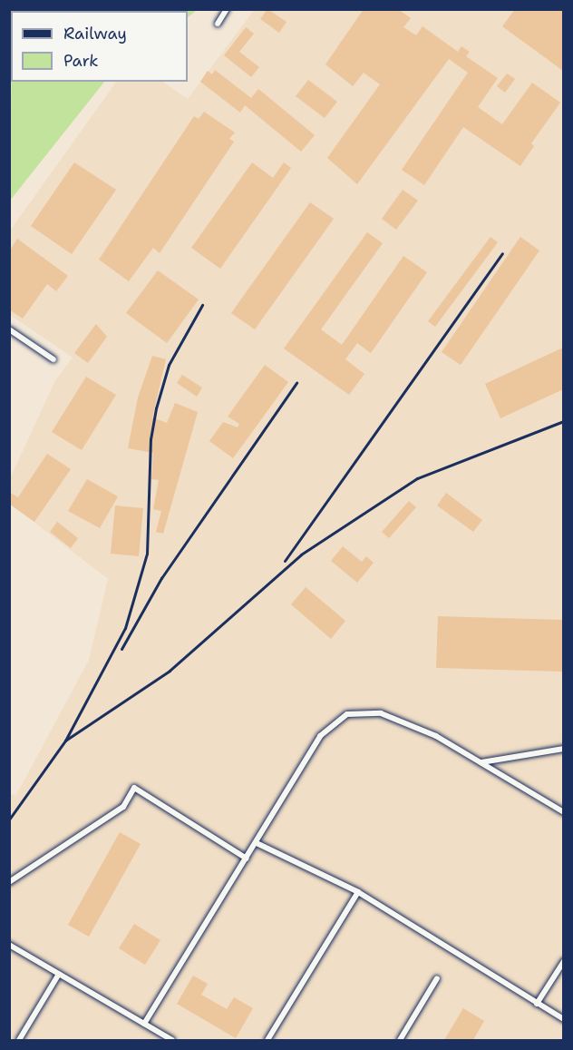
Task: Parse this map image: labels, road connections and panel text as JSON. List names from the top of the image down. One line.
{"legend":["Railway","Park"]}
